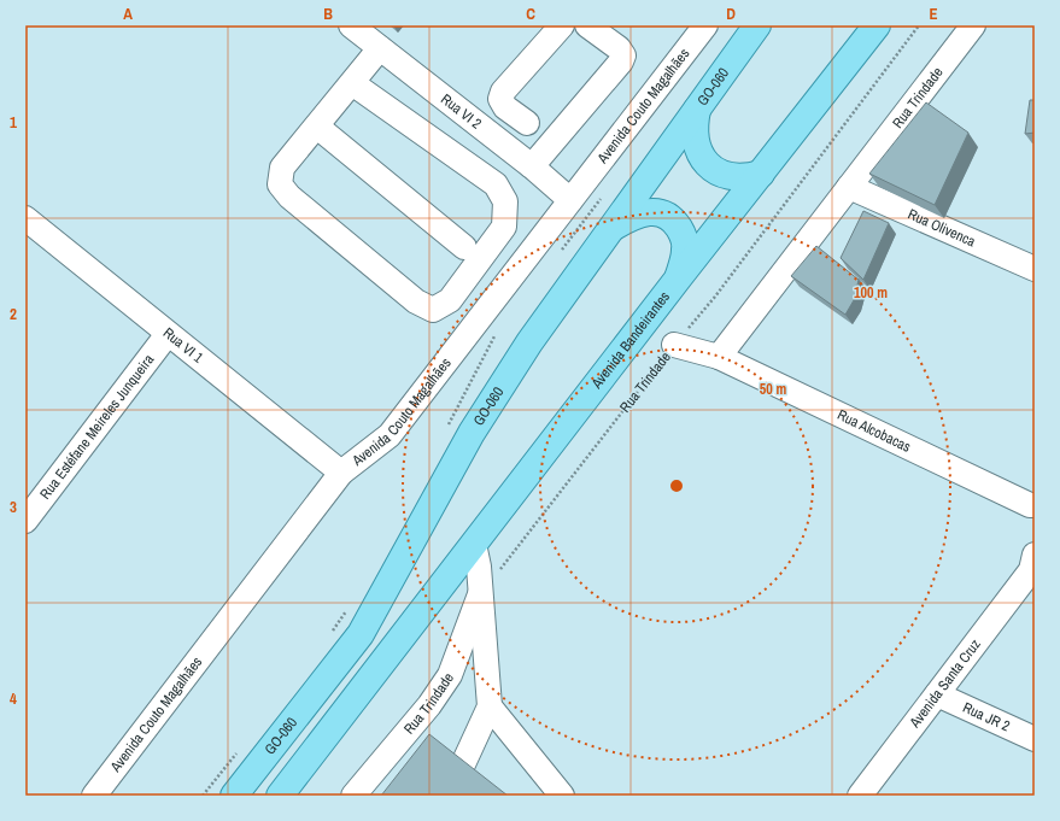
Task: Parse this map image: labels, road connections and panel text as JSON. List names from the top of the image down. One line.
{"streets":{"main road":["GO-060","Avenida Bandeirantes"],"street":["Rua Trindade","Avenida Couto Magalhães","Rua VI 2","Rua Olivenca","Rua VI 1","Rua Estéfane Meireles Junqueira","Rua Alcobacas","Avenida Santa Cruz","Rua JR 2"]},"crossings":[["Rua Trindade","Rua Olivenca"],["Rua Trindade","Rua Alcobacas"],["Avenida Couto Magalhães","Rua VI 2"],["Avenida Couto Magalhães","Rua VI 1"],["Rua VI 1","Rua Estéfane Meireles Junqueira"],["Avenida Santa Cruz","Rua JR 2"]],"grid":{"columns":["A","B","C","D","E"],"rows":["1","2","3","4"]},"rings":["100 m","50 m"]}
